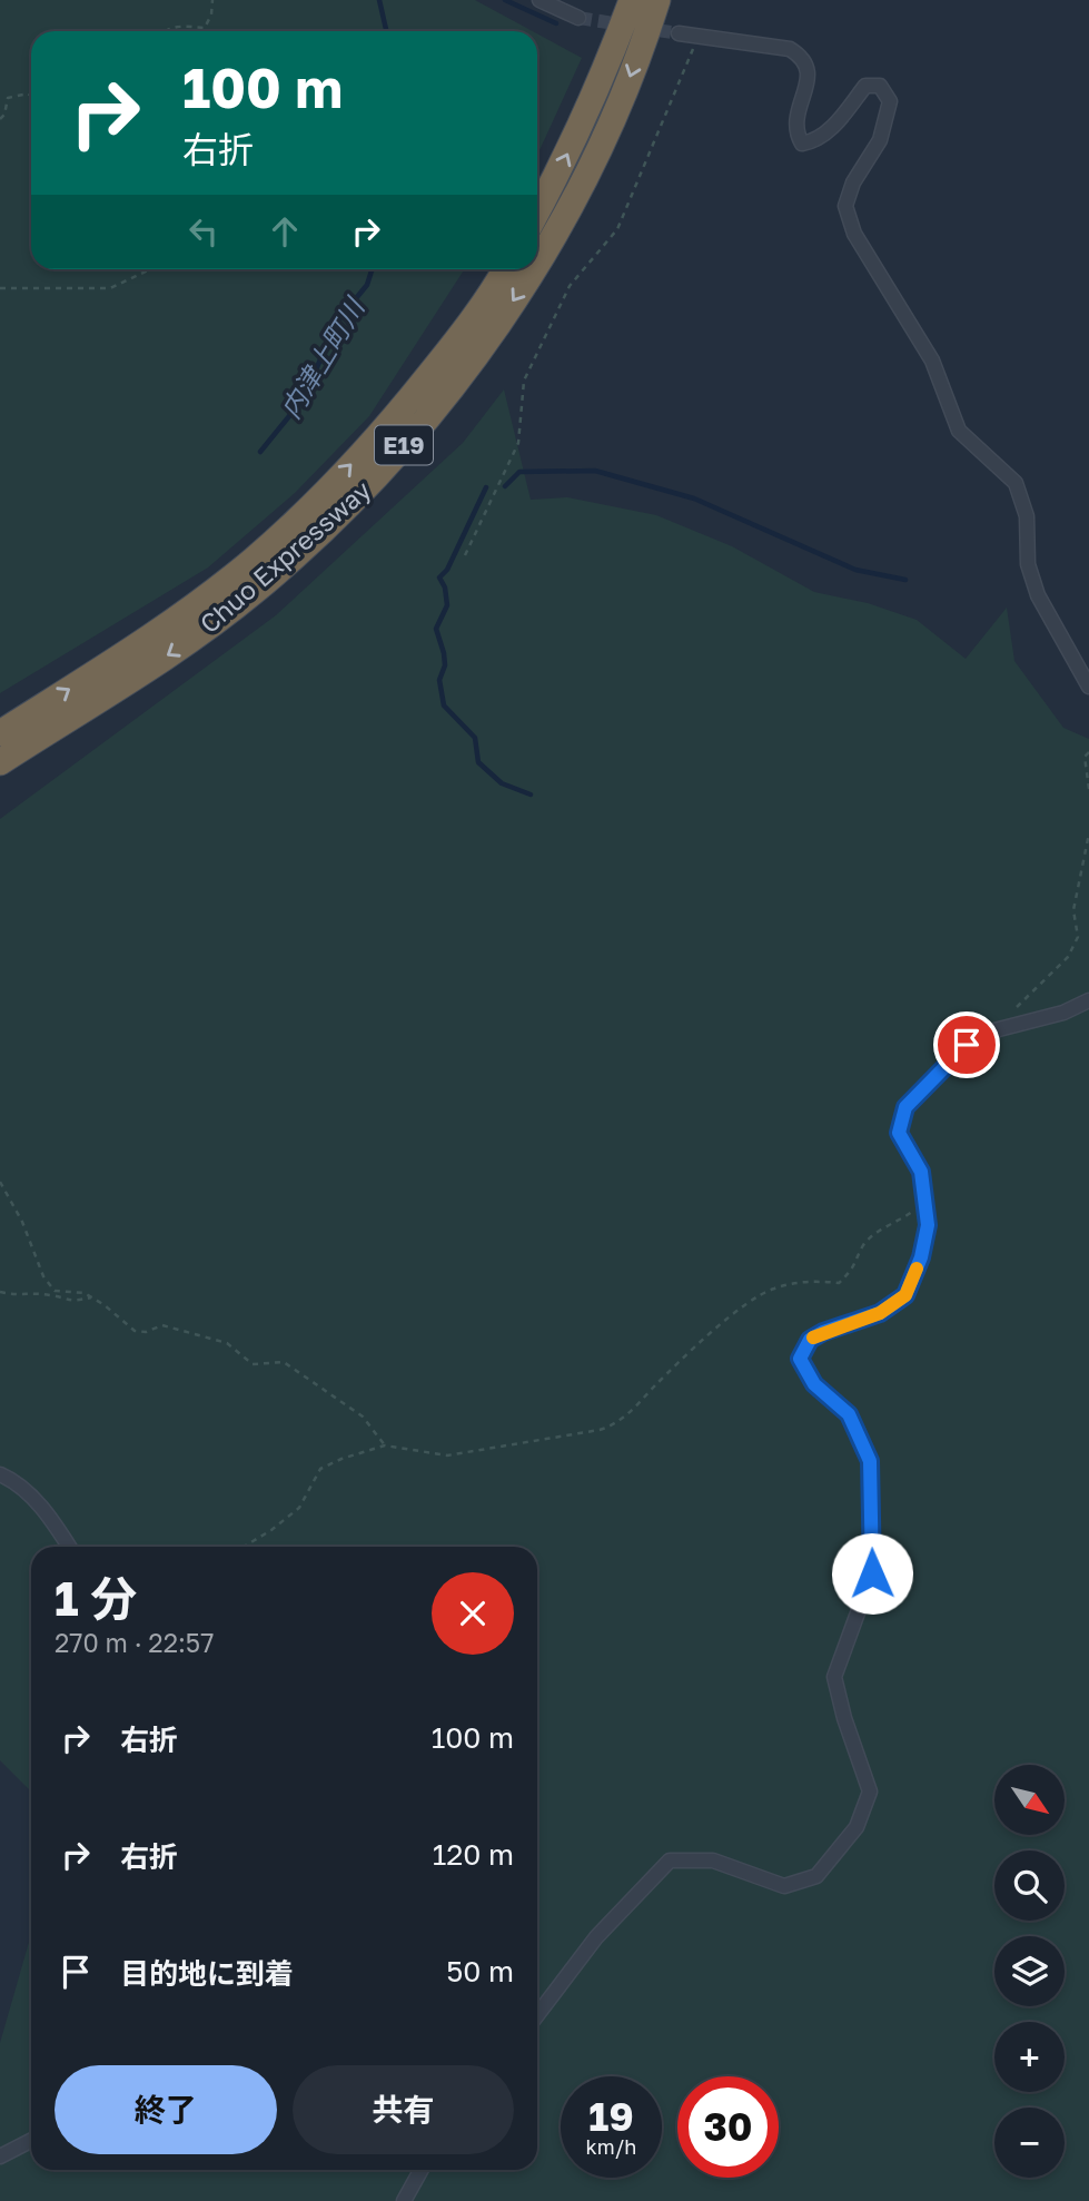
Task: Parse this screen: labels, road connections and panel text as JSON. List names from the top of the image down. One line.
{"streets":{"highway":["E19","Chuo Expressway"]},"water":["内津上町川"],"north":"bottom right","page":{"turn":["100 m","右折"],"heading":["1 分","270 m · 22:57"],"list":[{"name":"右折","value":"100 m"},{"name":"右折","value":"120 m"},{"name":"目的地に到着","value":"50 m"}],"map_buttons":["+","−"],"buttons":["終了","共有"],"speed":"19 km/h","limit":"30"}}
